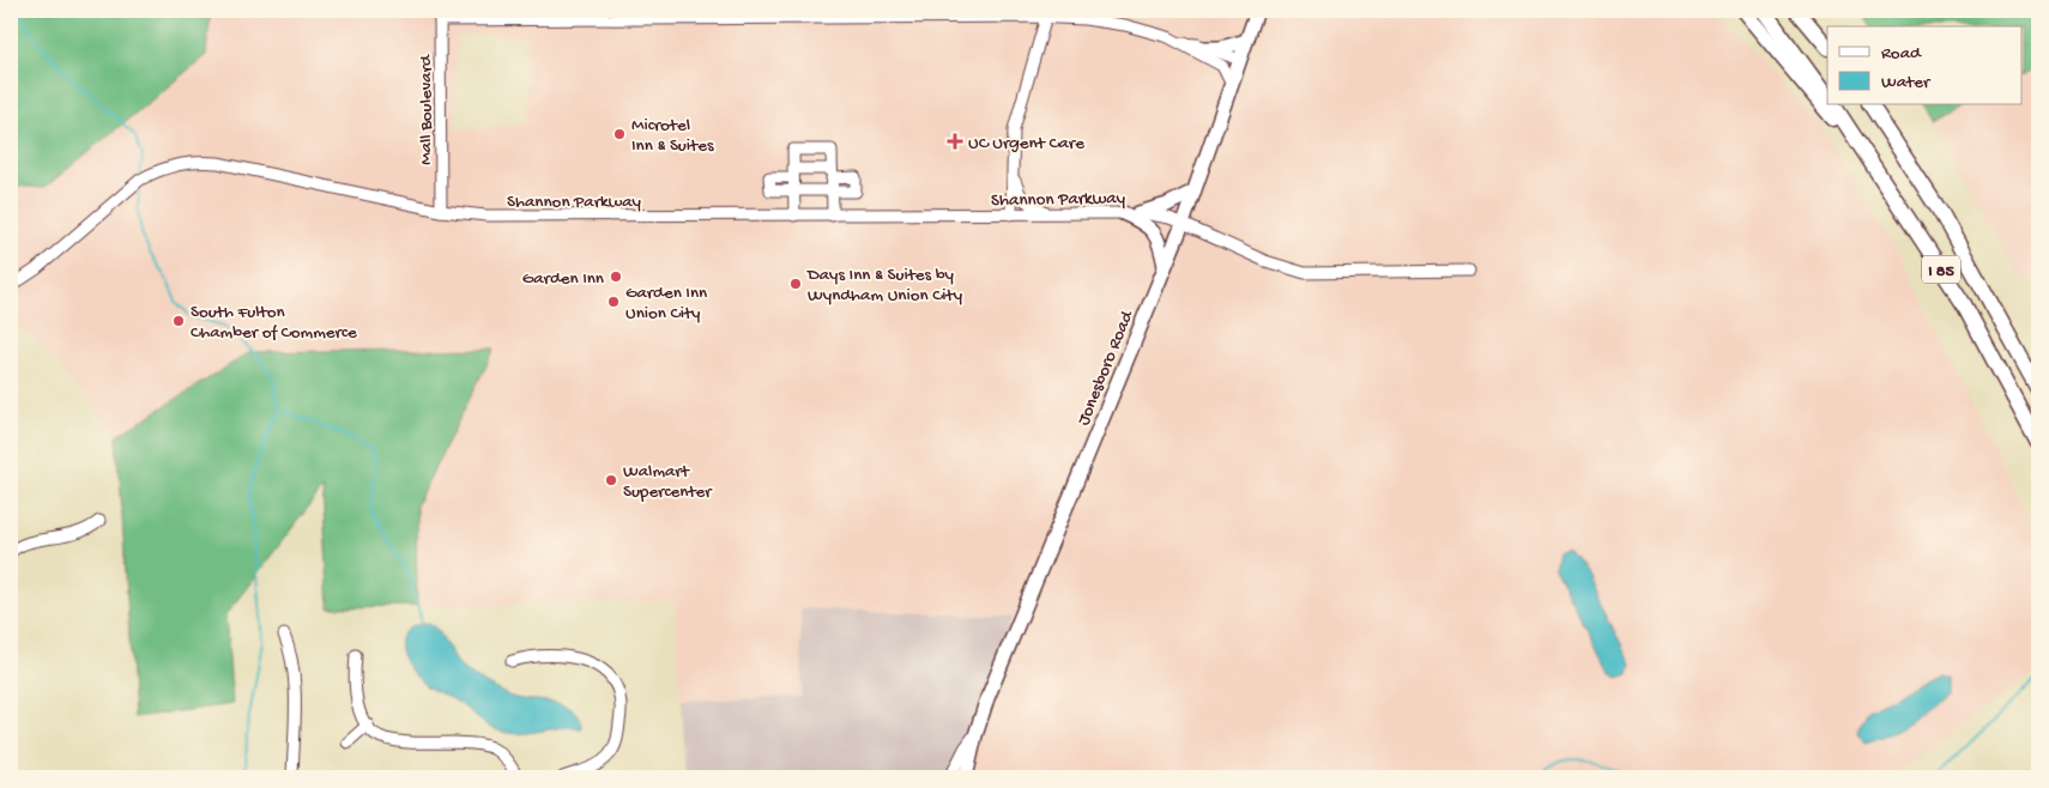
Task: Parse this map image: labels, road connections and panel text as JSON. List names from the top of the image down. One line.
{"streets":{"highway":["I 85"],"main road":["Jonesboro Road"],"street":["Mall Boulevard","Shannon Parkway"]},"crossings":[["Mall Boulevard","Shannon Parkway"],["Shannon Parkway","Jonesboro Road"]],"places":{"other":["Microtel Inn & Suites","Garden Inn","Days Inn & Suites by Wyndham Union City","Garden Inn Union City","South Fulton Chamber of Commerce","Walmart Supercenter"],"health":["UC Urgent Care"]},"legend":["Road","Water"]}
